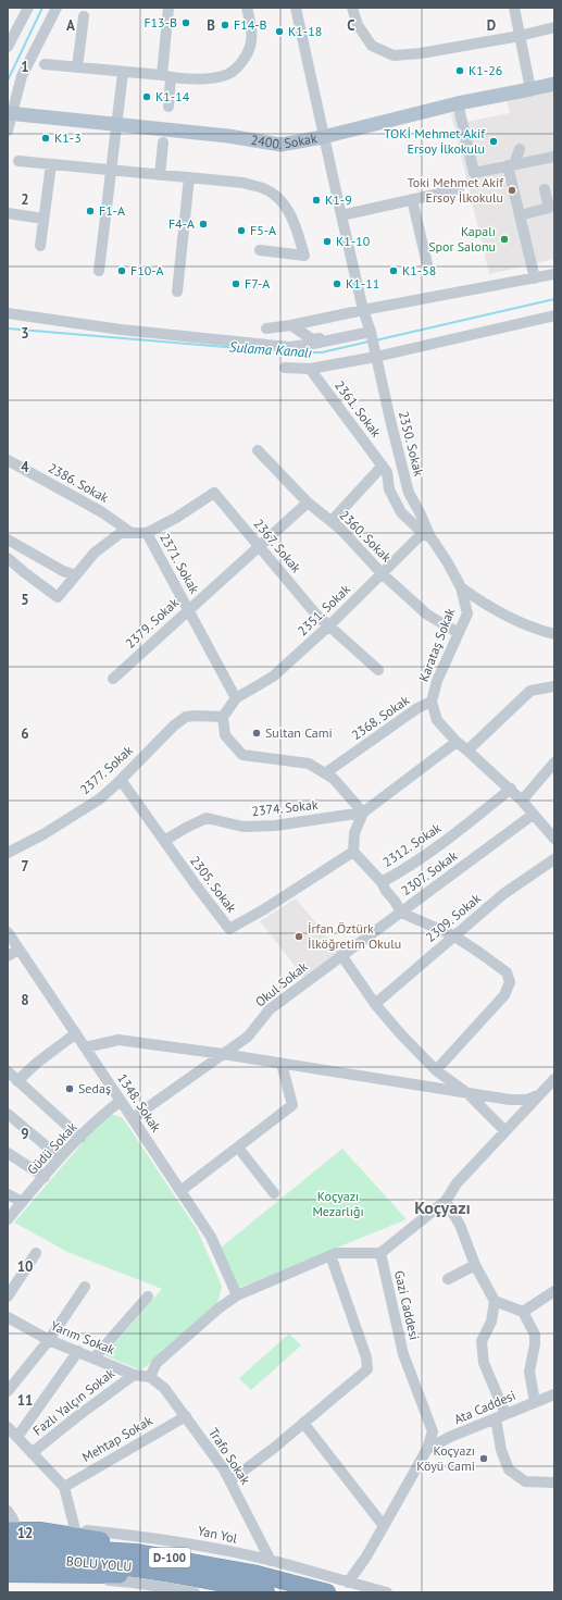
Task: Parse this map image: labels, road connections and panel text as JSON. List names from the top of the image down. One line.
{"streets":{"highway":["D-100","BOLU YOLU"],"main road":["2400. Sokak"],"street":["2361. Sokak","2350. Sokak","2386. Sokak","2360. Sokak","2367. Sokak","2371. Sokak","2351. Sokak","2379. Sokak","Karataş Sokak","2368. Sokak","2377. Sokak","2374. Sokak","2312. Sokak","2307. Sokak","2305. Sokak","2309. Sokak","Okul Sokak","1348. Sokak","Güdü Sokak","Gazi Caddesi","Yarım Sokak","Fazlı Yalçın Sokak","Ata Caddesi","Mehtap Sokak","Trafo Sokak","Yan Yol"]},"crossings":[["2400. Sokak","2350. Sokak"],["2361. Sokak","Karataş Sokak"],["2350. Sokak","2351. Sokak"],["2350. Sokak","Karataş Sokak"],["2386. Sokak","2371. Sokak"],["2360. Sokak","2351. Sokak"],["2360. Sokak","2379. Sokak"],["2360. Sokak","Karataş Sokak"],["2367. Sokak","2371. Sokak"],["2367. Sokak","2351. Sokak"],["2367. Sokak","2379. Sokak"],["2371. Sokak","2351. Sokak"],["2371. Sokak","2379. Sokak"],["2351. Sokak","Karataş Sokak"],["Karataş Sokak","2368. Sokak"],["Karataş Sokak","2312. Sokak"],["Karataş Sokak","2307. Sokak"],["2377. Sokak","2305. Sokak"],["2374. Sokak","2305. Sokak"],["2312. Sokak","2305. Sokak"],["2307. Sokak","Okul Sokak"],["Okul Sokak","1348. Sokak"],["1348. Sokak","Güdü Sokak"],["Yarım Sokak","Fazlı Yalçın Sokak"],["Yarım Sokak","Trafo Sokak"],["Mehtap Sokak","Trafo Sokak"],["Trafo Sokak","Yan Yol"]],"districts":["Koçyazı"],"water":["Sulama Kanalı"],"parks":["Koçyazı Mezarlığı"],"places":["F13-B","F14-B","K1-18","K1-26","K1-14","K1-3","TOKİ Mehmet Akif Ersoy İlkokulu","Toki Mehmet Akif Ersoy İlkokulu","K1-9","F1-A","F4-A","F5-A","Kapalı Spor Salonu","K1-10","F10-A","K1-58","F7-A","K1-11","Sultan Cami","İrfan Öztürk İlköğretim Okulu","Sedaş","Koçyazı Köyü Cami"],"grid":{"columns":["A","B","C","D"],"rows":["1","2","3","4","5","6","7","8","9","10","11","12"]}}
